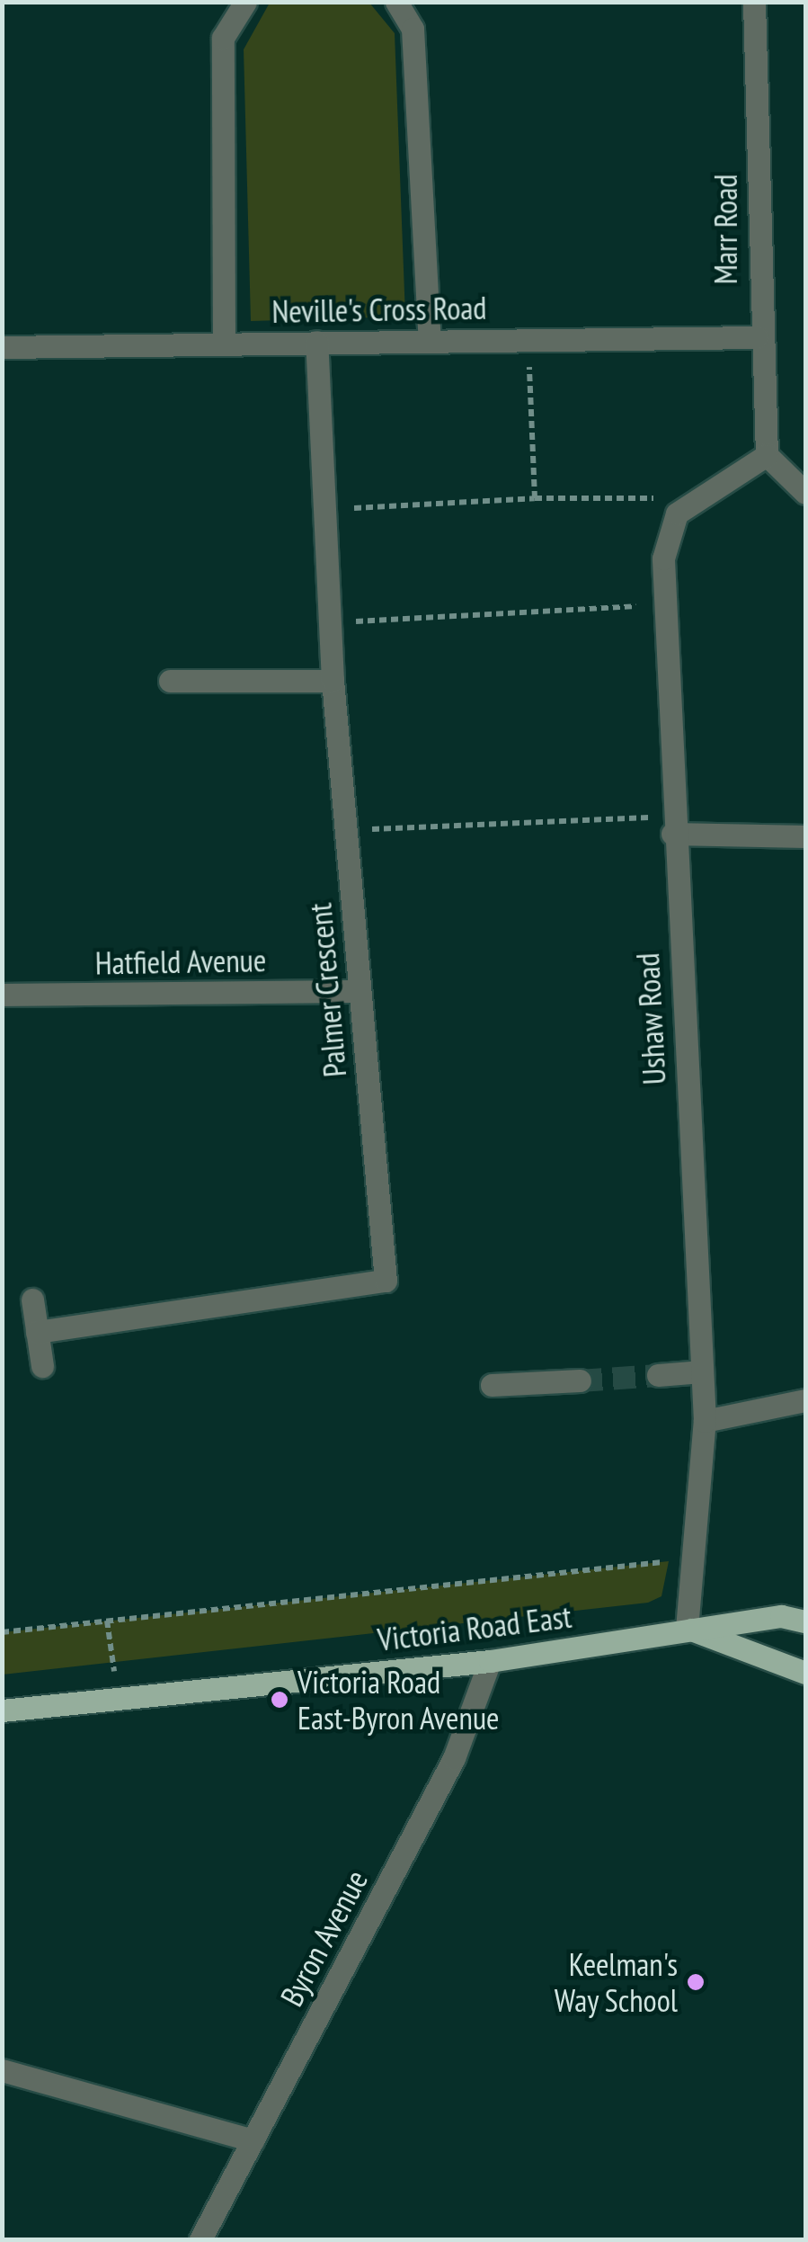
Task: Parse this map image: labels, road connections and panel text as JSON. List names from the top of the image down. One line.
{"streets":{"main road":["Victoria Road East"],"street":["Marr Road","Neville's Cross Road","Hatfield Avenue","Palmer Crescent","Ushaw Road","Byron Avenue"]},"crossings":[["Marr Road","Neville's Cross Road"],["Neville's Cross Road","Palmer Crescent"],["Hatfield Avenue","Palmer Crescent"],["Ushaw Road","Victoria Road East"],["Victoria Road East","Byron Avenue"]],"places":["Victoria Road East-Byron Avenue","Keelman's Way School"]}
